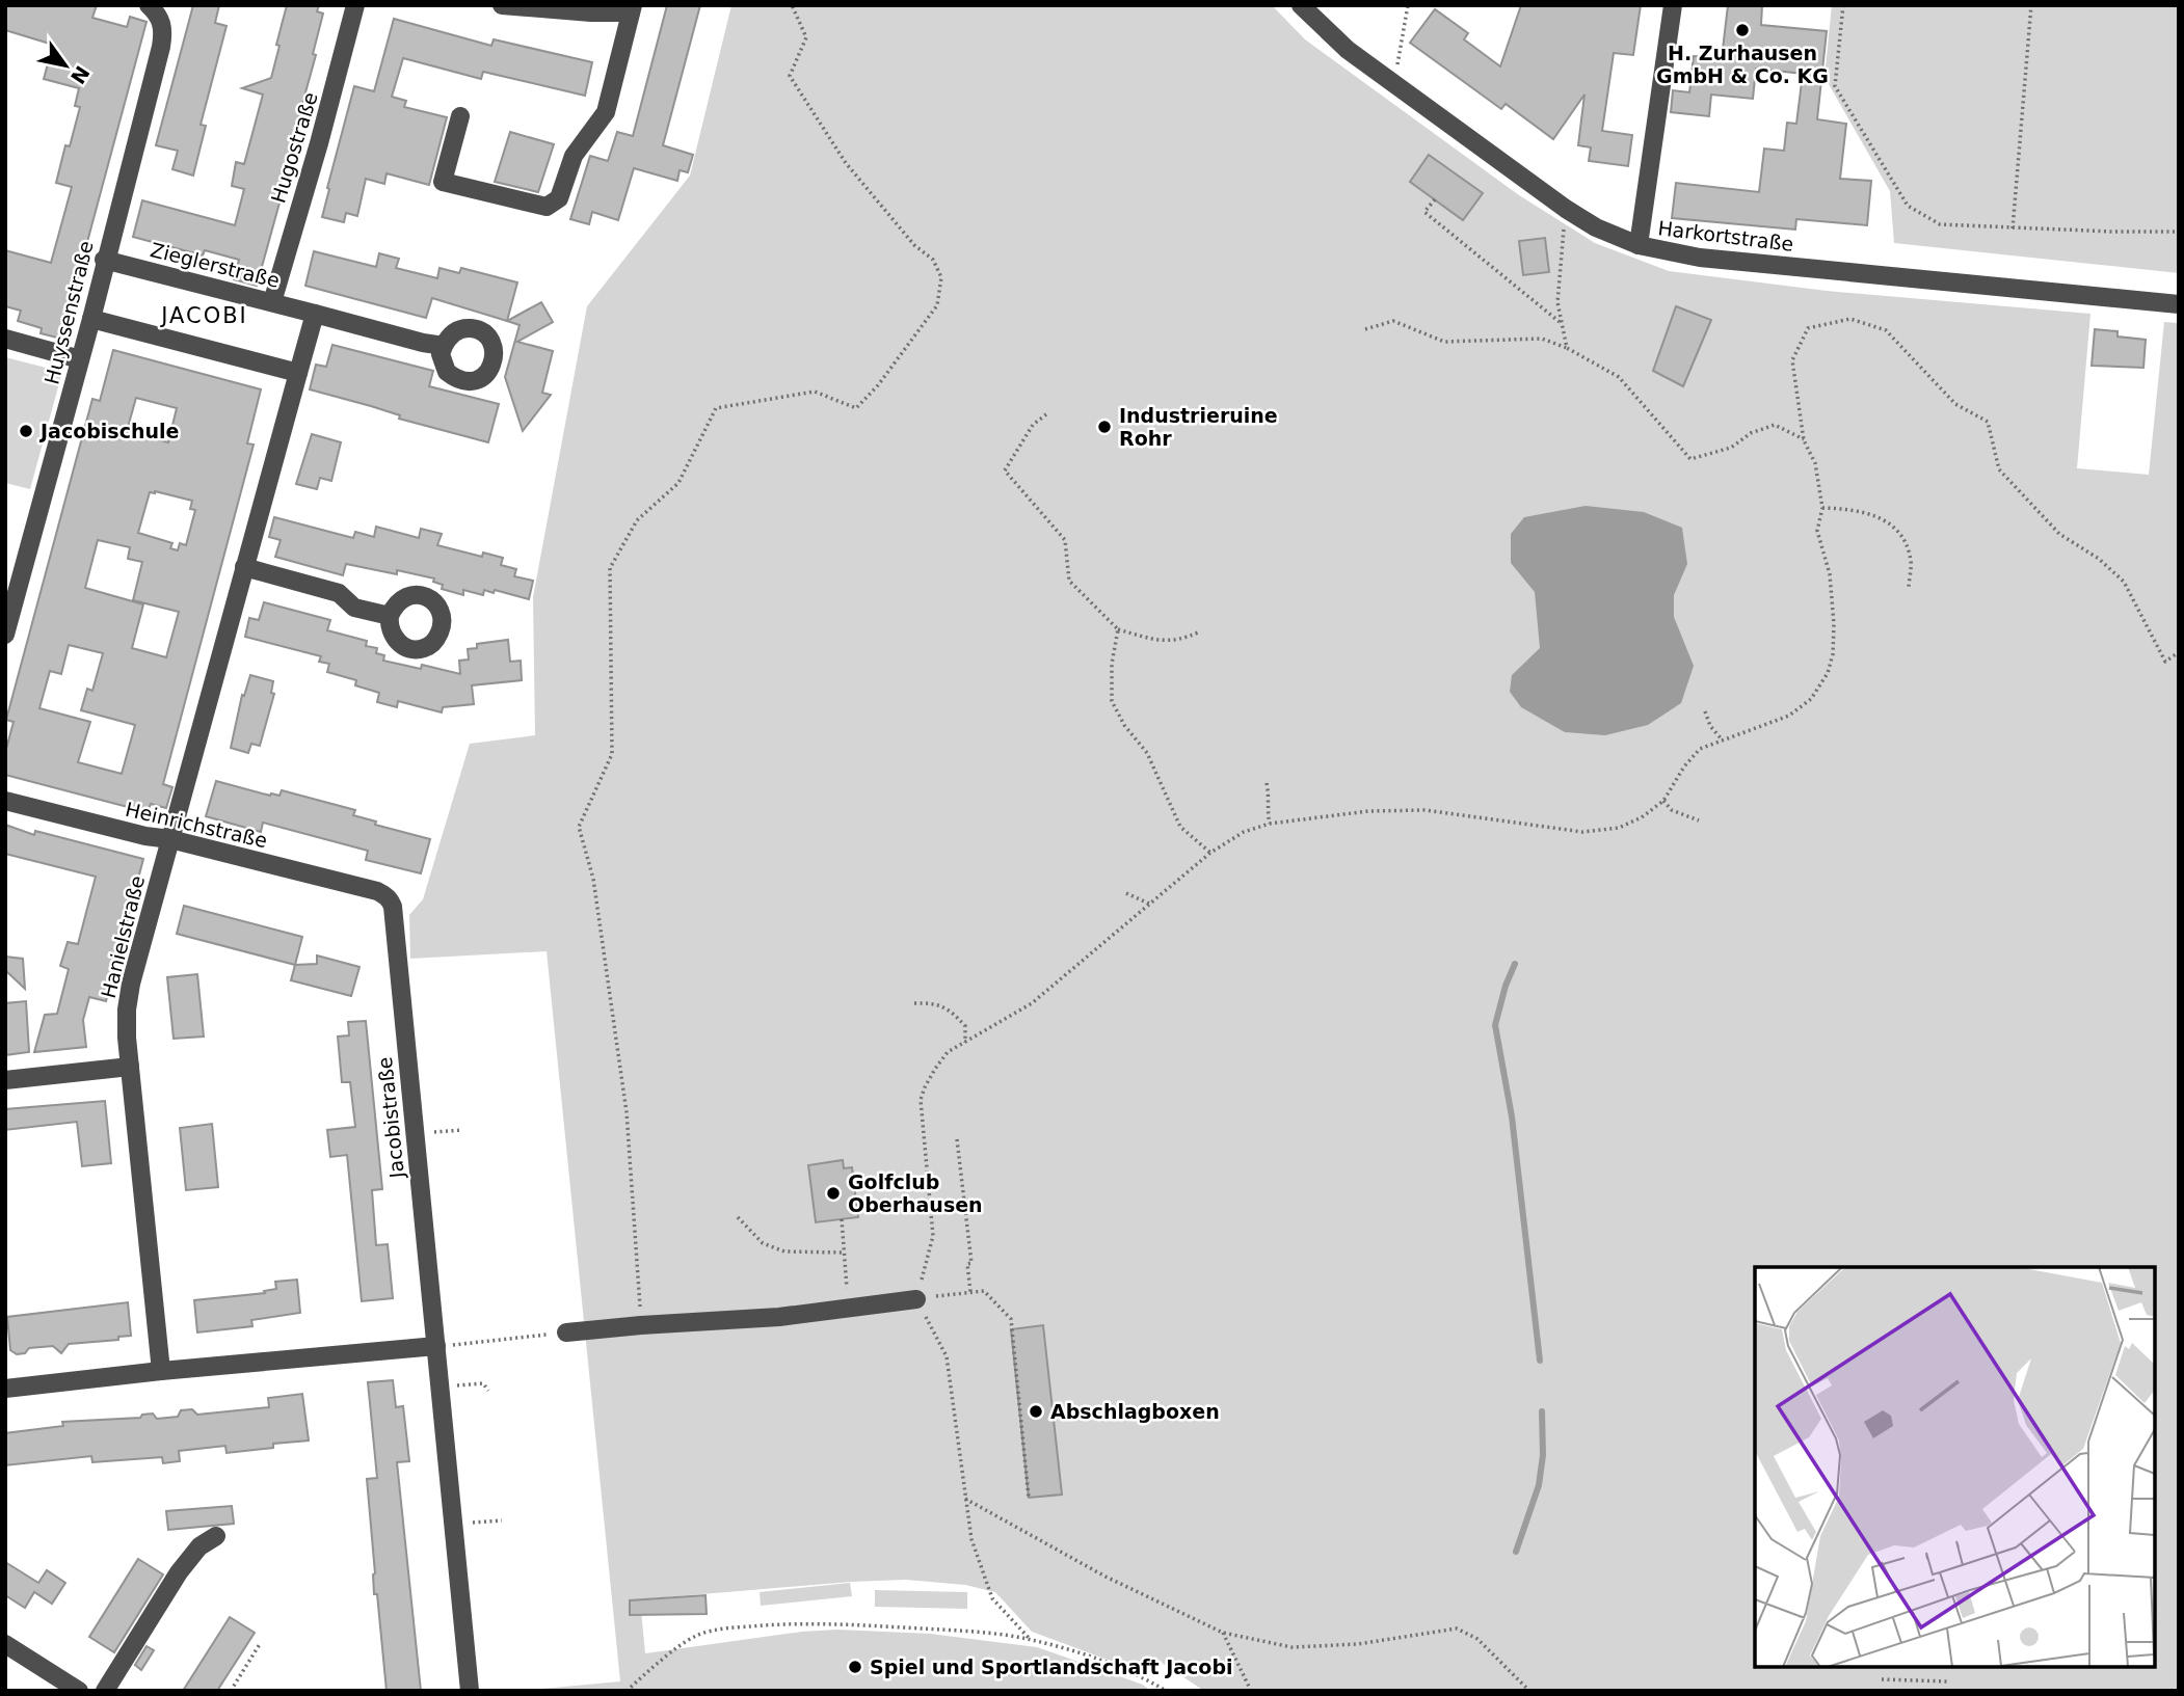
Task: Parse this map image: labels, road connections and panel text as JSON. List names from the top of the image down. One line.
{"streets":{"street":["Hugostraße","Harkortstraße","Zieglerstraße","Huyssenstraße","Heinrichstraße","Hanielstraße","Jacobistraße"]},"crossings":[["Hugostraße","Zieglerstraße"],["Zieglerstraße","Huyssenstraße"],["Heinrichstraße","Hanielstraße"],["Heinrichstraße","Jacobistraße"]],"districts":["JACOBI"],"places":["H. Zurhausen GmbH & Co. KG","Industrieruine Rohr","Jacobischule","Golfclub Oberhausen","Abschlagboxen","Spiel und Sportlandschaft Jacobi"],"north":"bottom right"}
